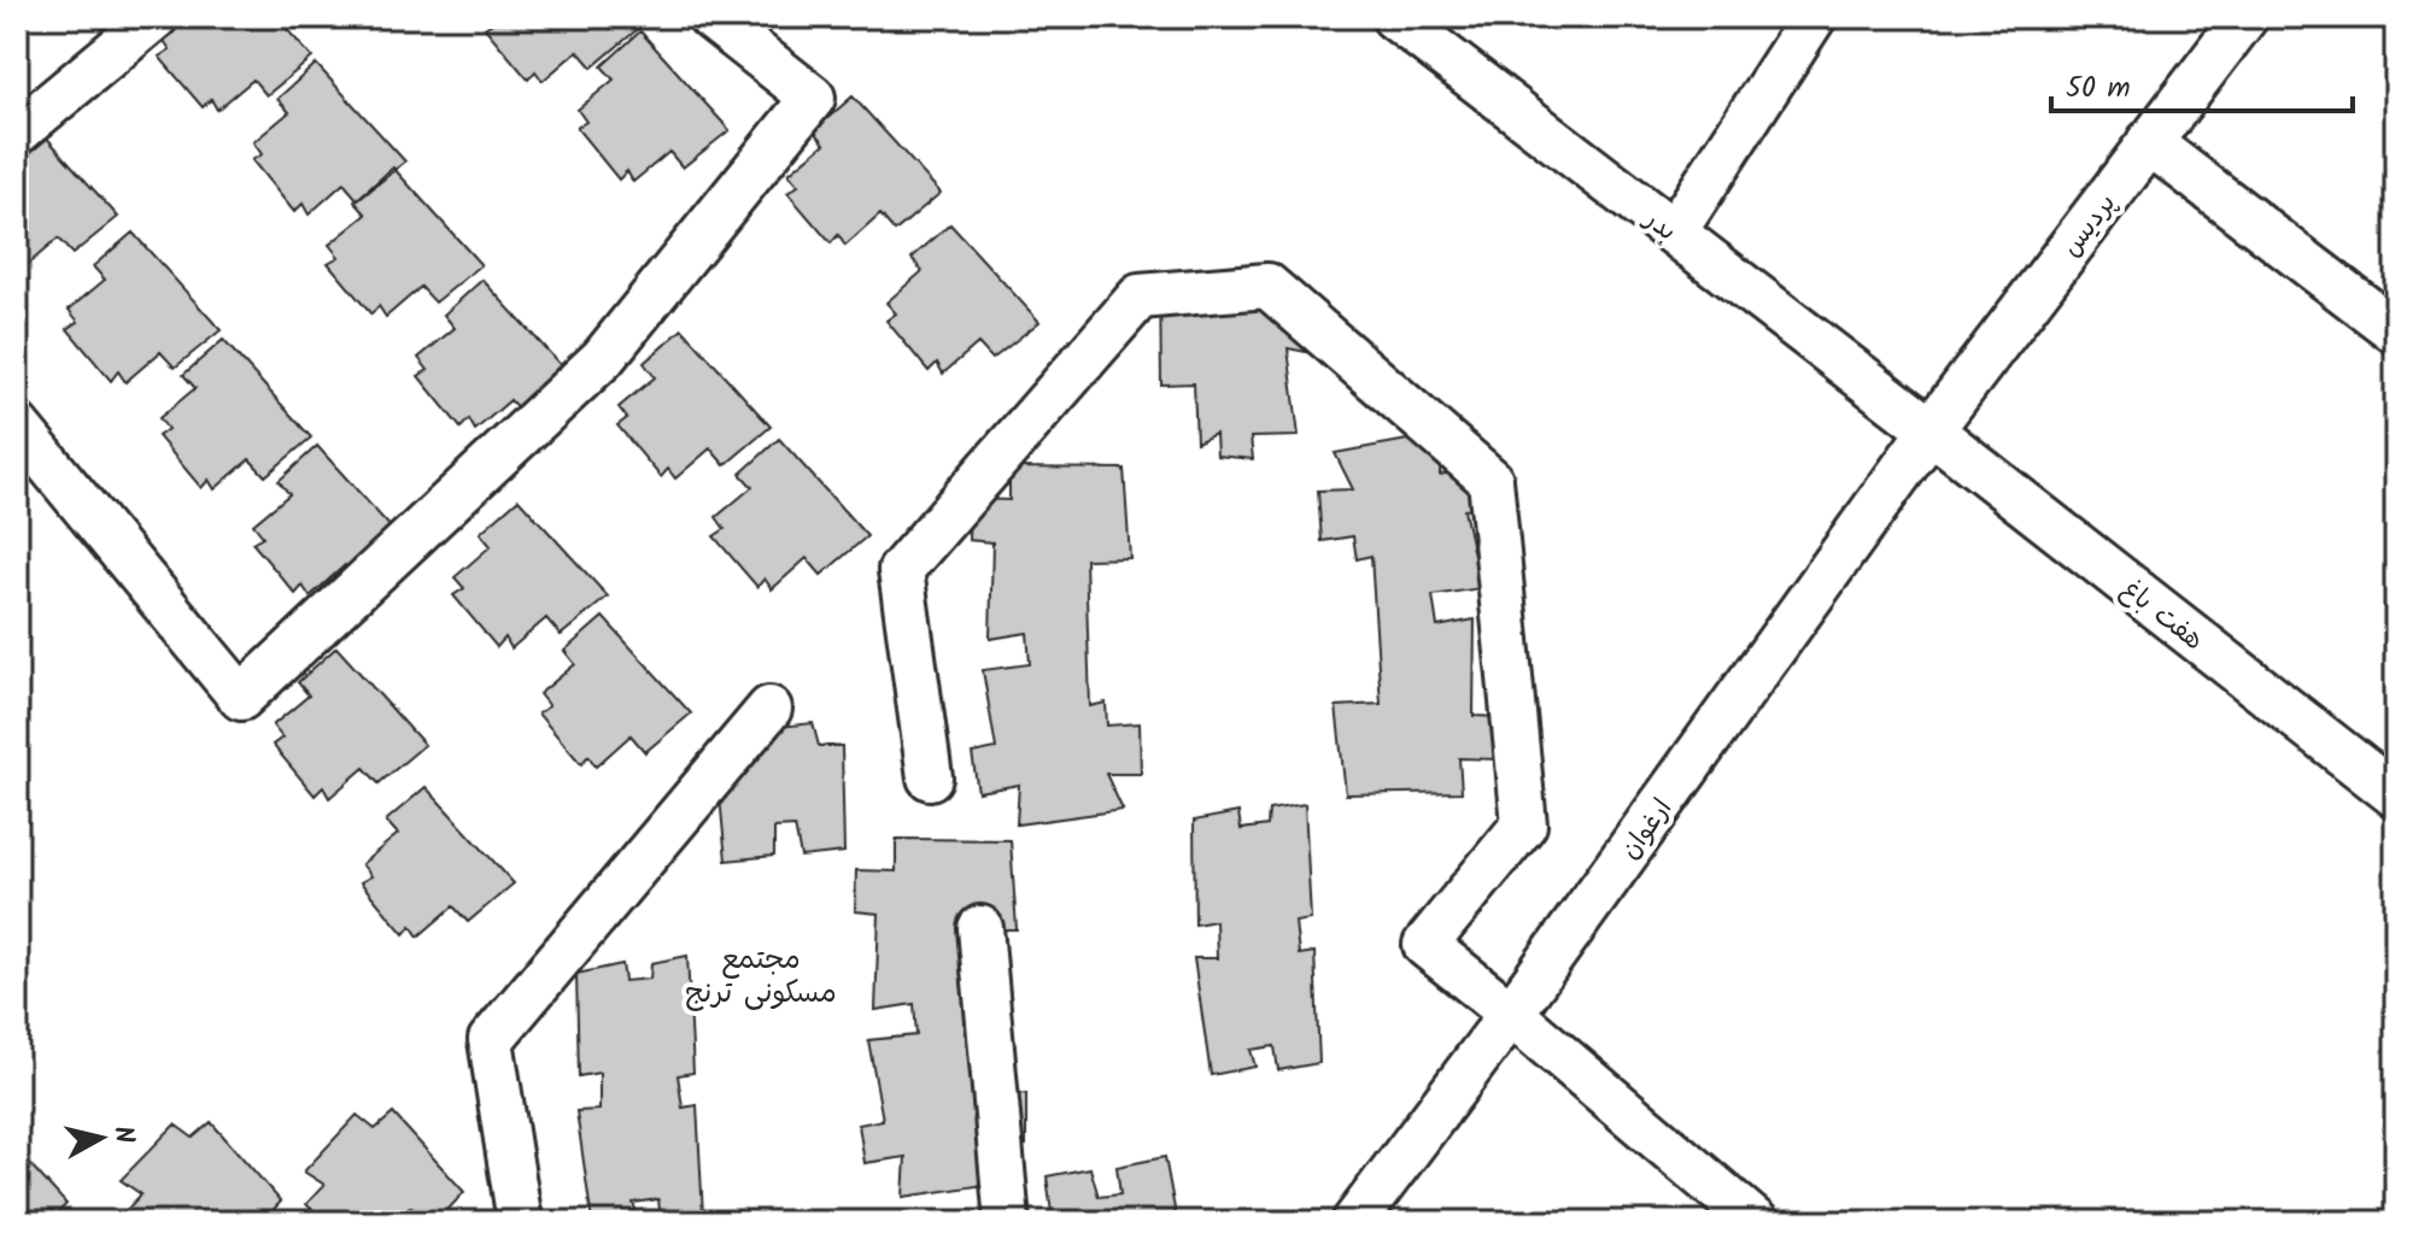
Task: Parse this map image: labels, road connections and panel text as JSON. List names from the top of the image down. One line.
{"streets":{"street":["بدر","پردیس","هفت باغ","ارغوان"]},"crossings":[["بدر","پردیس"],["بدر","هفت باغ"],["بدر","ارغوان"],["پردیس","هفت باغ"],["پردیس","ارغوان"],["هفت باغ","ارغوان"]],"districts":["مجتمع مسکونی ترنج"],"scale_bar":"50 m","north":"right"}
